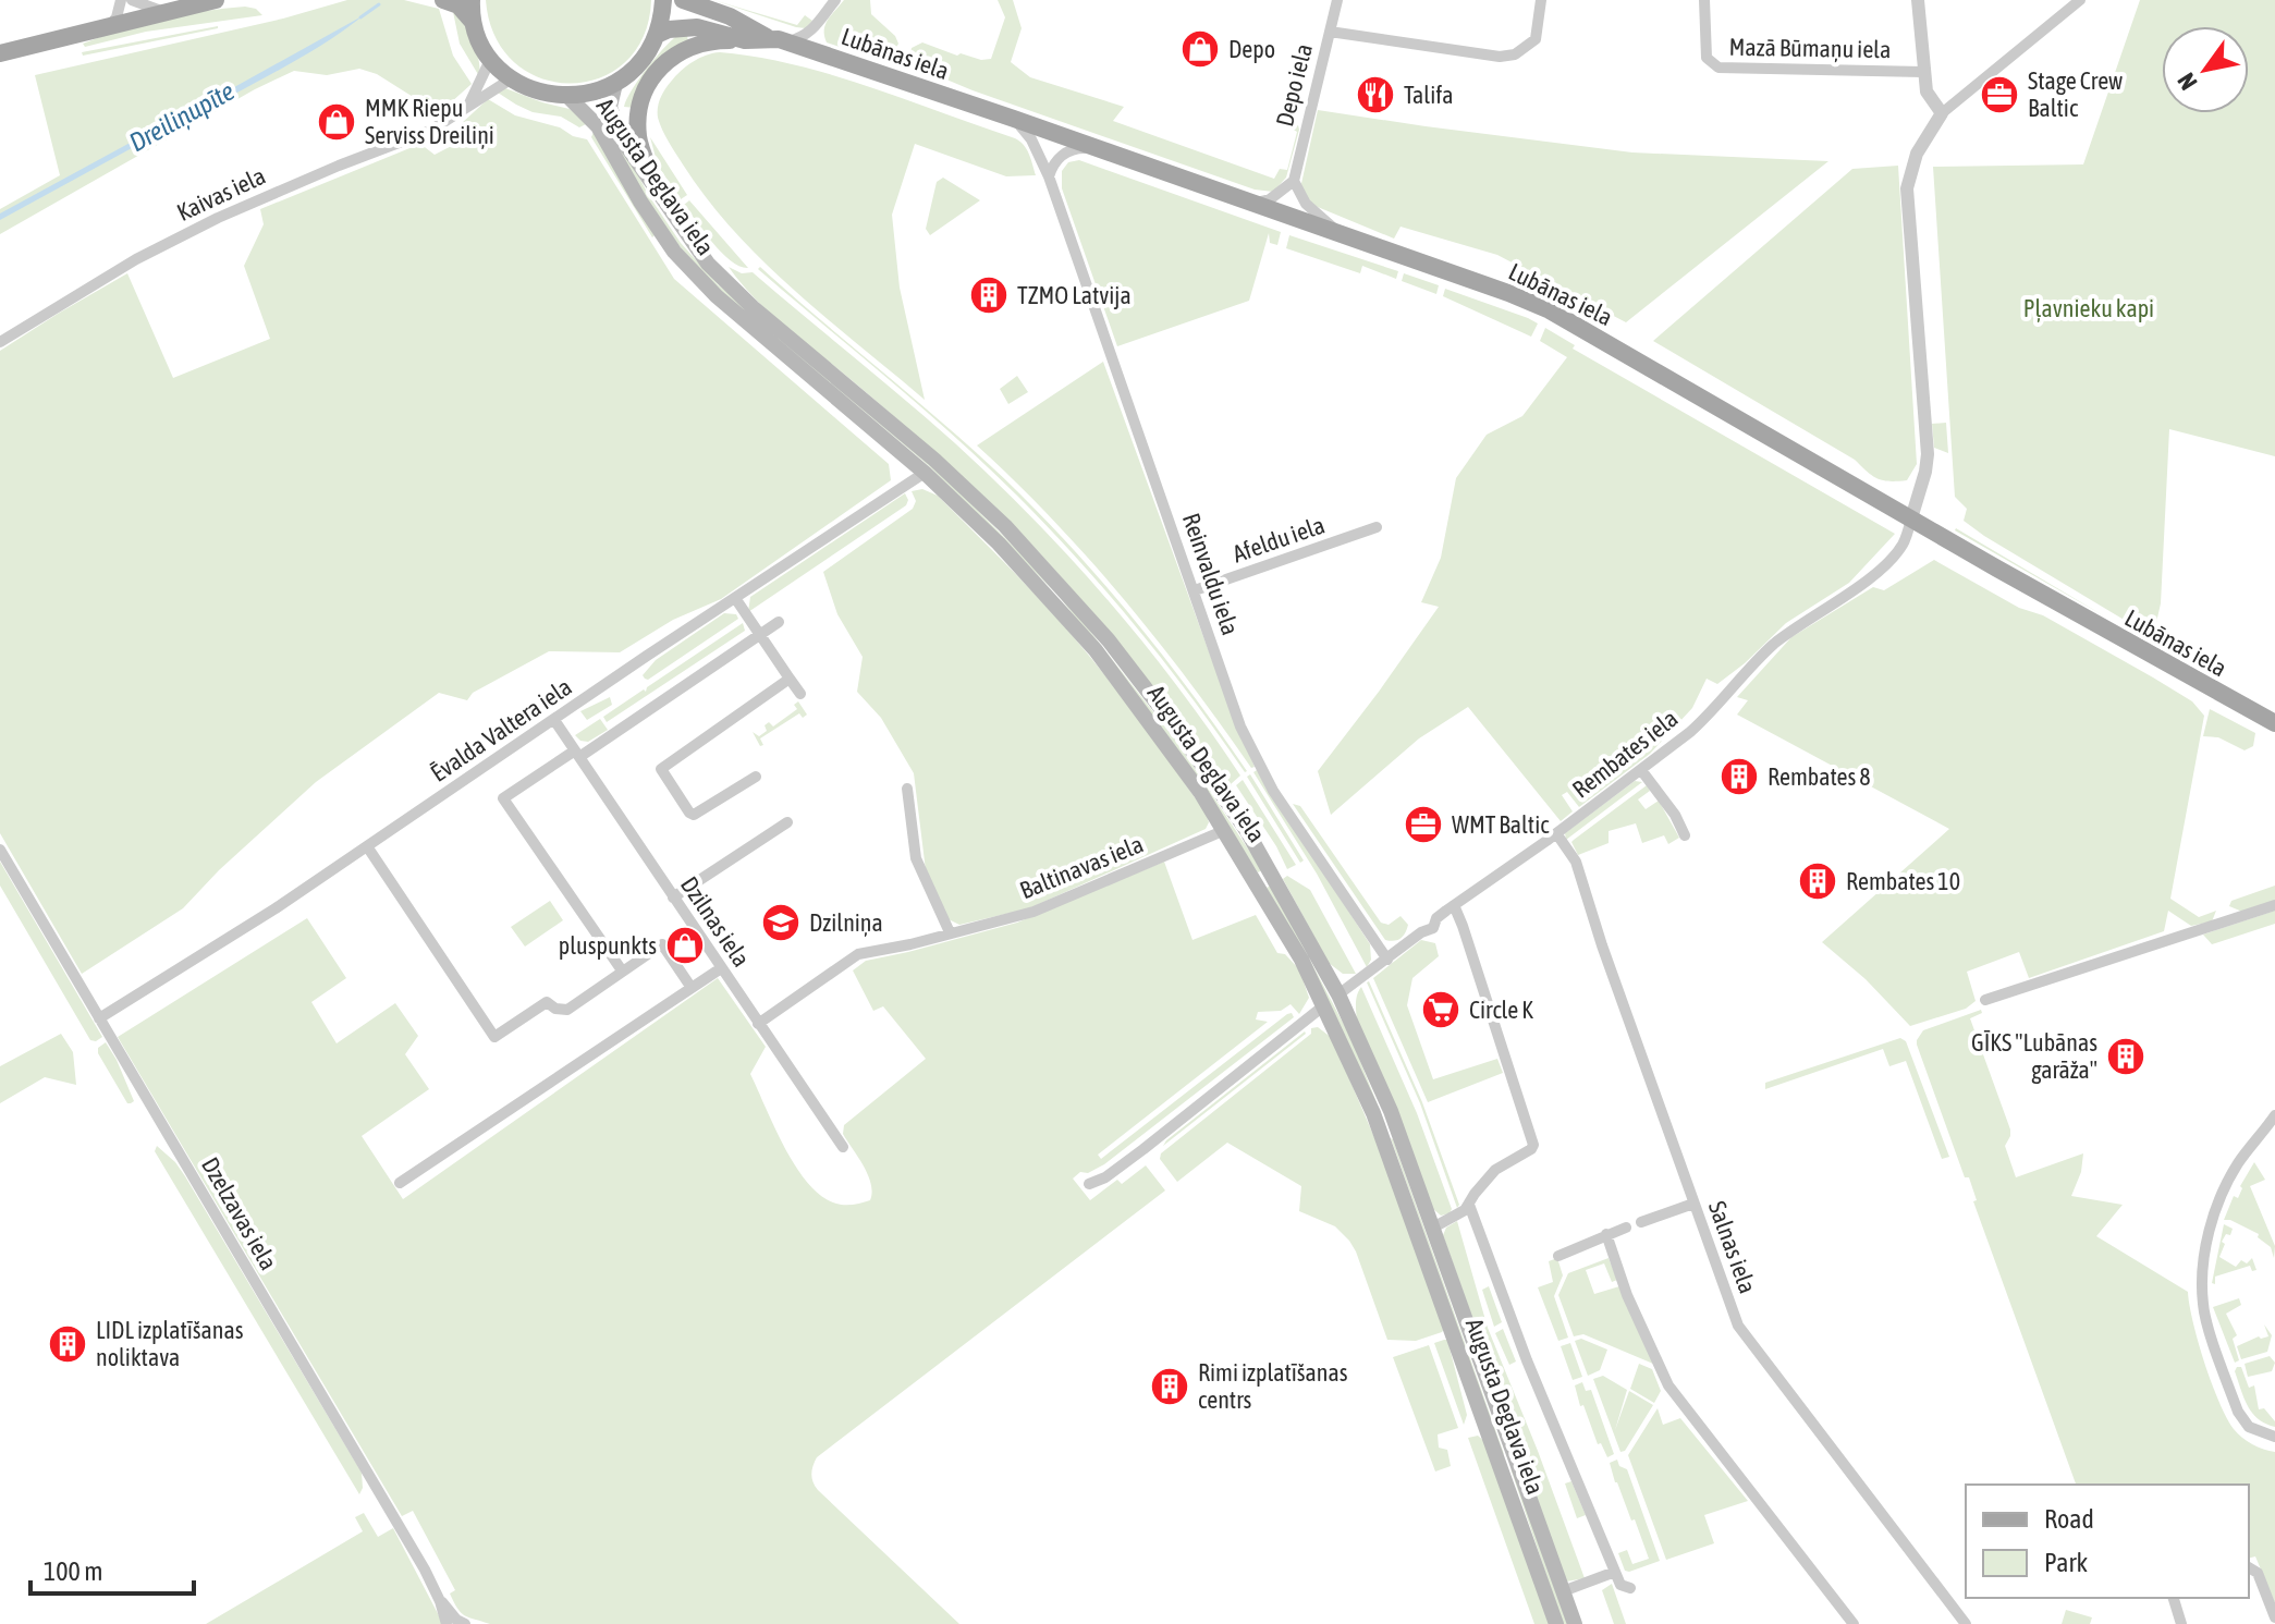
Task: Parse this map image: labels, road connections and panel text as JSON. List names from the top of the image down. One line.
{"streets":{"main road":["Lubānas iela","Augusta Deglava iela"],"street":["Mazā Būmaņu iela","Depo iela","Kaivas iela","Afeldu iela","Reinvaldu iela","Ēvalda Valtera iela","Rembates iela","Baltinavas iela","Dzilnas iela","Dzelzavas iela","Salnas iela"]},"crossings":[["Lubānas iela","Reinvaldu iela"],["Lubānas iela","Rembates iela"],["Augusta Deglava iela","Ēvalda Valtera iela"],["Augusta Deglava iela","Rembates iela"],["Augusta Deglava iela","Baltinavas iela"],["Afeldu iela","Reinvaldu iela"],["Reinvaldu iela","Rembates iela"],["Ēvalda Valtera iela","Dzilnas iela"],["Ēvalda Valtera iela","Dzelzavas iela"],["Rembates iela","Salnas iela"],["Baltinavas iela","Dzilnas iela"]],"water":["Dreiliņupīte"],"parks":["Pļavnieku kapi"],"places":{"shop":["Depo","MMK Riepu Serviss Dreiliņi","pluspunkts"],"restaurant":["Talifa"],"office":["Stage Crew Baltic","WMT Baltic"],"building":["TZMO Latvija","Rembates 8","Rembates 10","GĪKS \"Lubānas garāža\"","LIDL izplatīšanas noliktava","Rimi izplatīšanas centrs"],"school or university":["Dzilniņa"],"supermarket":["Circle K"]},"legend":["Road","Park"],"scale_bar":"100 m","north":"bottom left"}
